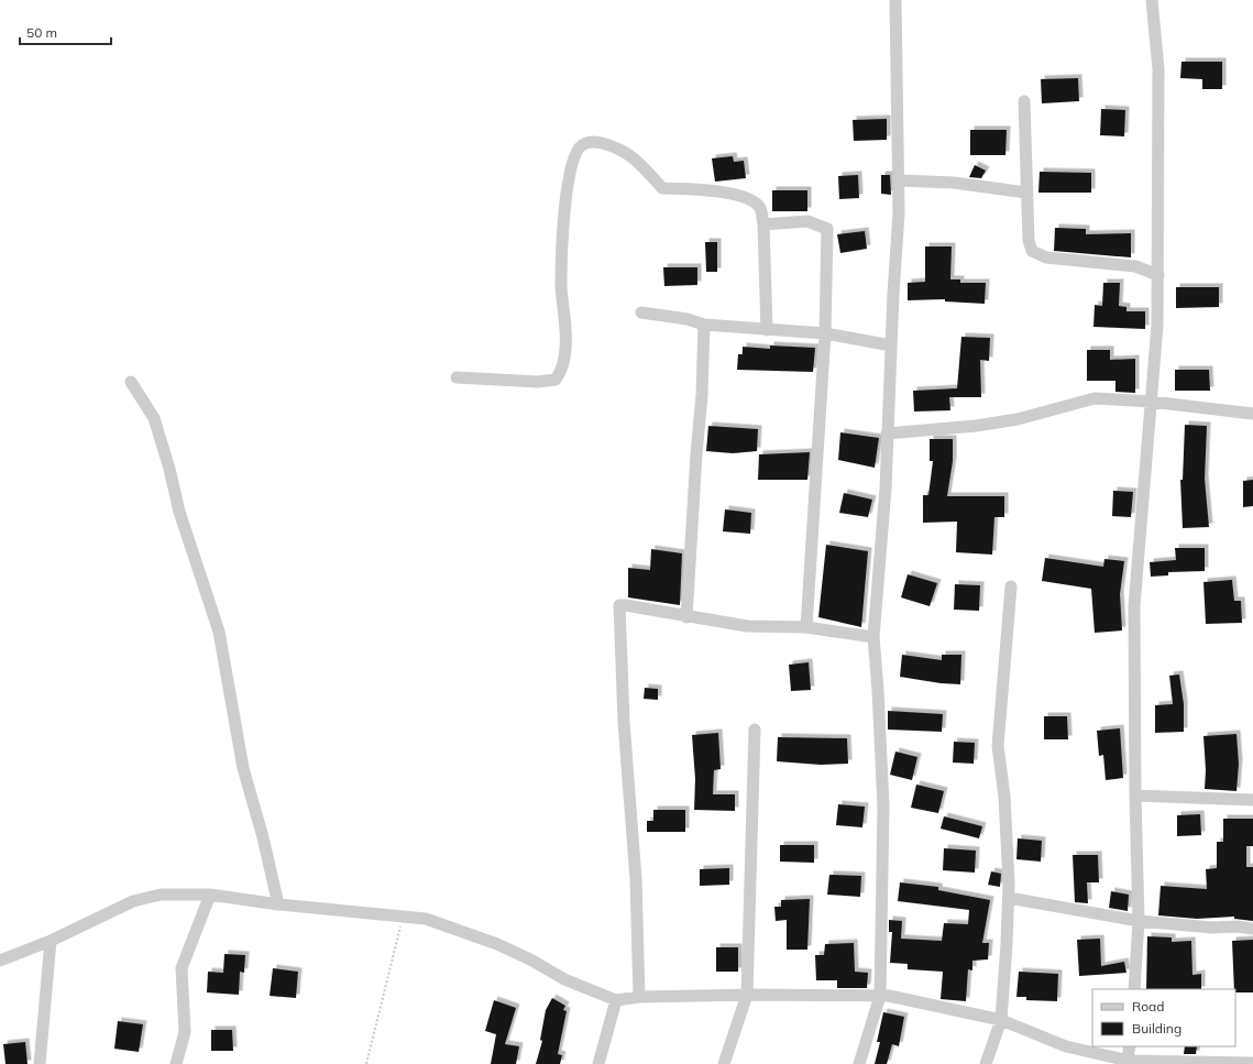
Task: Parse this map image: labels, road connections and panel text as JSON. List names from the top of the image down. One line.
{"legend":["Road","Building"],"scale_bar":"50 m"}
